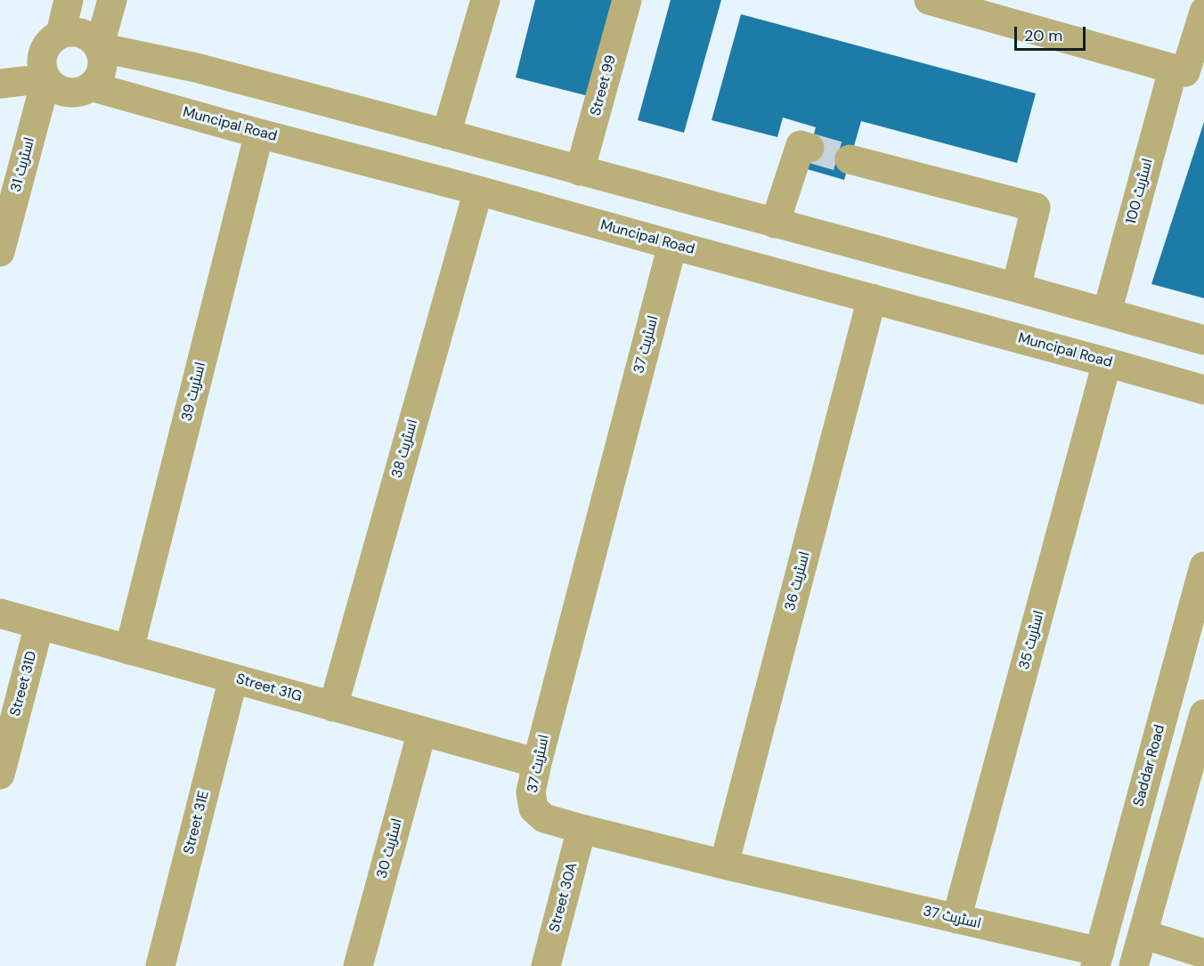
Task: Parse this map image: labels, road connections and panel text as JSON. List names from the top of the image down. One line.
{"streets":{"street":["Street 99","Muncipal Road","اسٹریٹ 31","اسٹریٹ 100","اسٹریٹ 37","اسٹریٹ 39","اسٹریٹ 38","اسٹریٹ 36","اسٹریٹ 35","Street 31D","Street 31G","Saddar Road","Street 31E","اسٹریٹ 30","Street 30A"]},"crossings":[["Muncipal Road","اسٹریٹ 31"],["Muncipal Road","اسٹریٹ 37"],["Muncipal Road","اسٹریٹ 39"],["Muncipal Road","اسٹریٹ 38"],["Muncipal Road","اسٹریٹ 36"],["Muncipal Road","اسٹریٹ 35"],["اسٹریٹ 37","اسٹریٹ 36"],["اسٹریٹ 37","اسٹریٹ 35"],["اسٹریٹ 37","Street 31G"],["اسٹریٹ 37","Saddar Road"],["اسٹریٹ 37","Street 30A"],["اسٹریٹ 39","Street 31G"],["اسٹریٹ 38","Street 31G"],["Street 31D","Street 31G"],["Street 31G","Street 31E"],["Street 31G","اسٹریٹ 30"]],"scale_bar":"20 m"}
